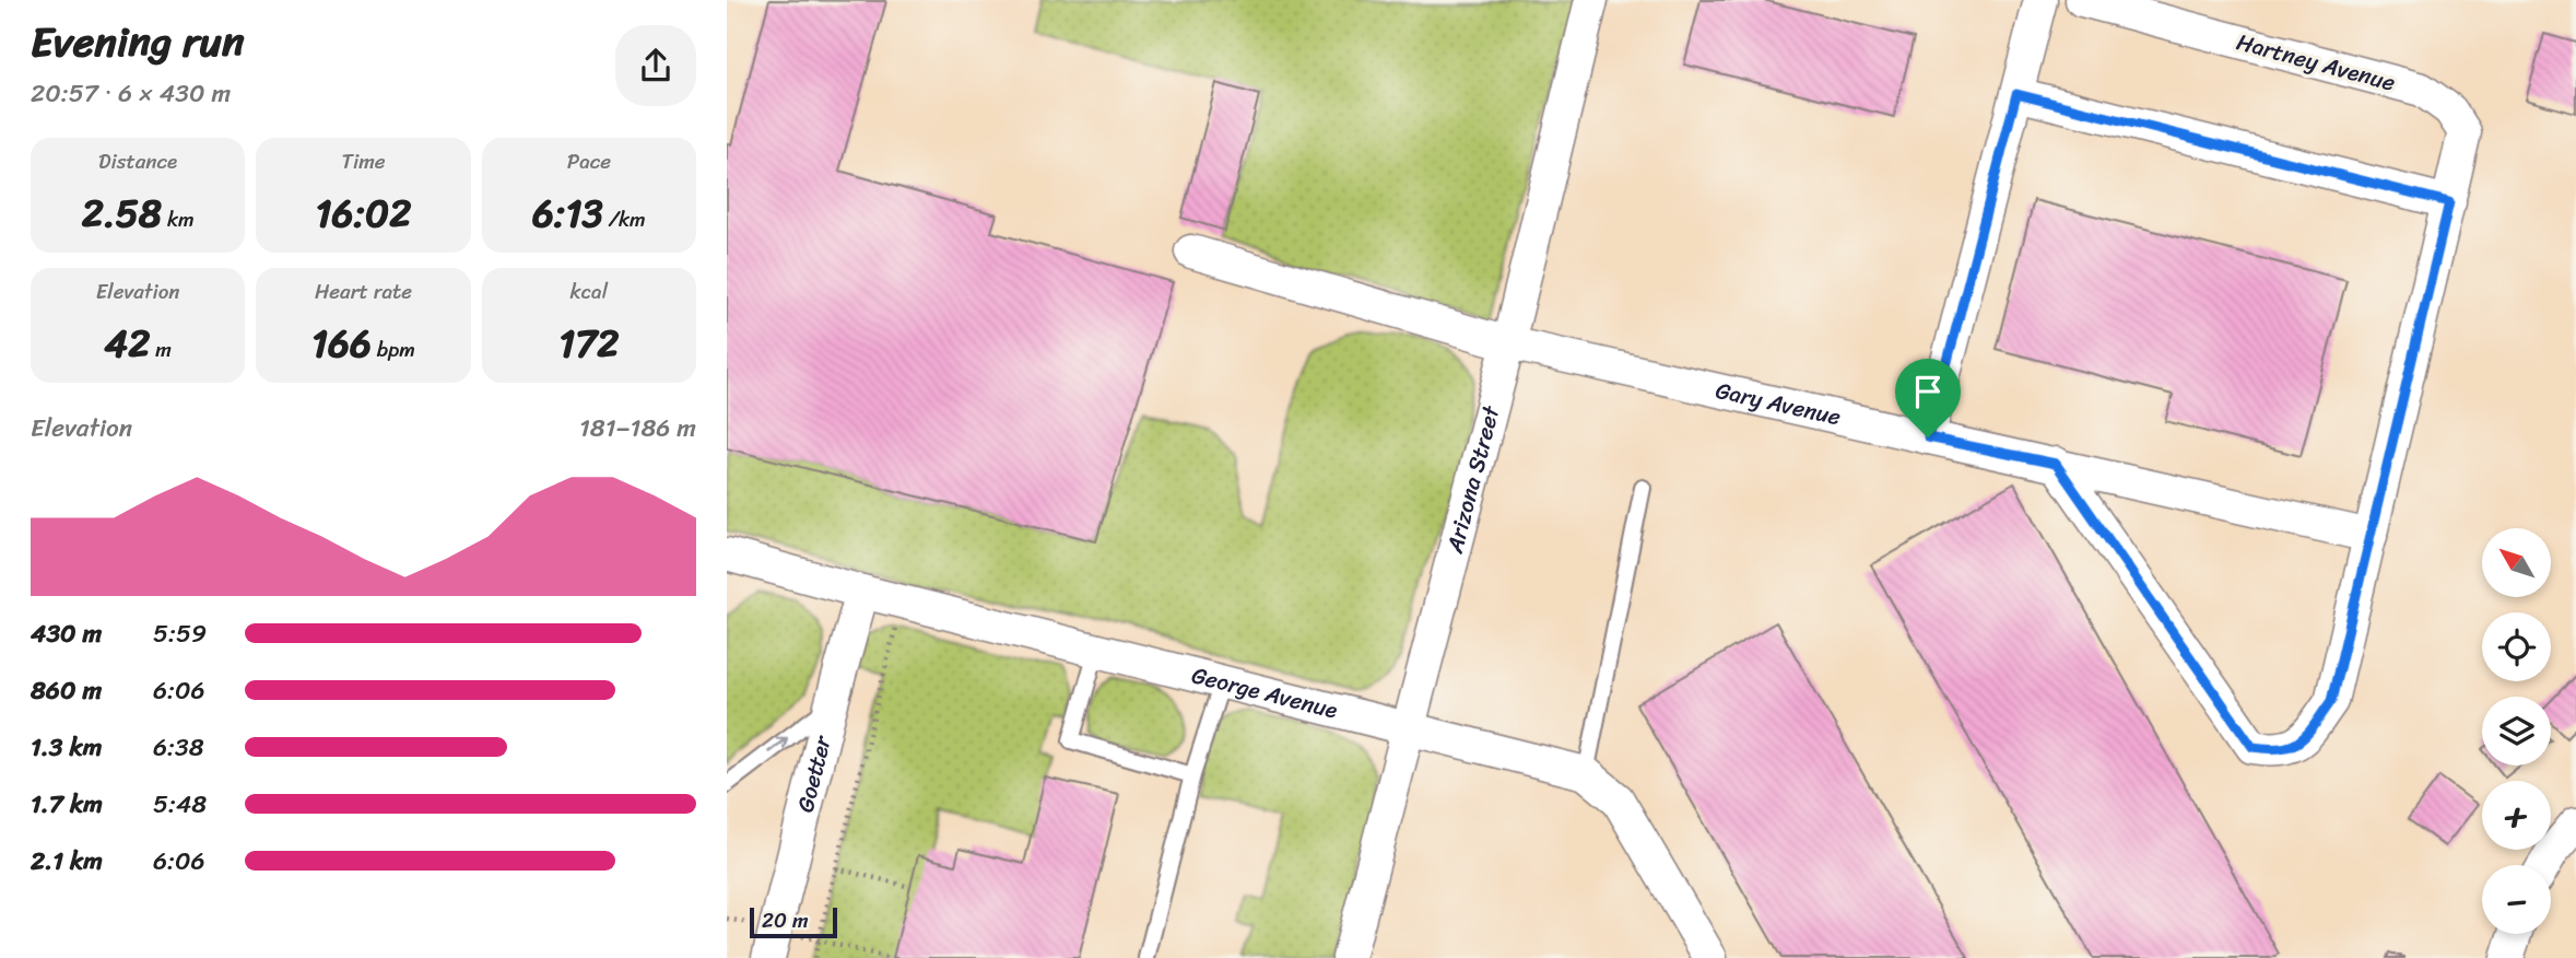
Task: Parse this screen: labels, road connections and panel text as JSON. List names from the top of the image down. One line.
{"streets":{"street":["Hartney Avenue","Gary Avenue","Arizona Street","George Avenue","Goetter"]},"crossings":[["Gary Avenue","Arizona Street"],["Arizona Street","George Avenue"],["George Avenue","Goetter"]],"scale_bar":"20 m","north":"top left","page":{"heading":["Evening run","20:57 · 6 × 430 m"],"stats":[["Distance","2.58 km"],["Time","16:02"],["Pace","6:13 /km"],["Elevation","42 m"],["Heart rate","166 bpm"],["kcal","172"]],"chart":["Elevation","181–186 m"],"map_buttons":["+","−"],"list":[{"name":"430 m","note":"5:59"},{"name":"860 m","note":"6:06"},{"name":"1.3 km","note":"6:38"},{"name":"1.7 km","note":"5:48"},{"name":"2.1 km","note":"6:06"}],"scale":"20 m"}}
